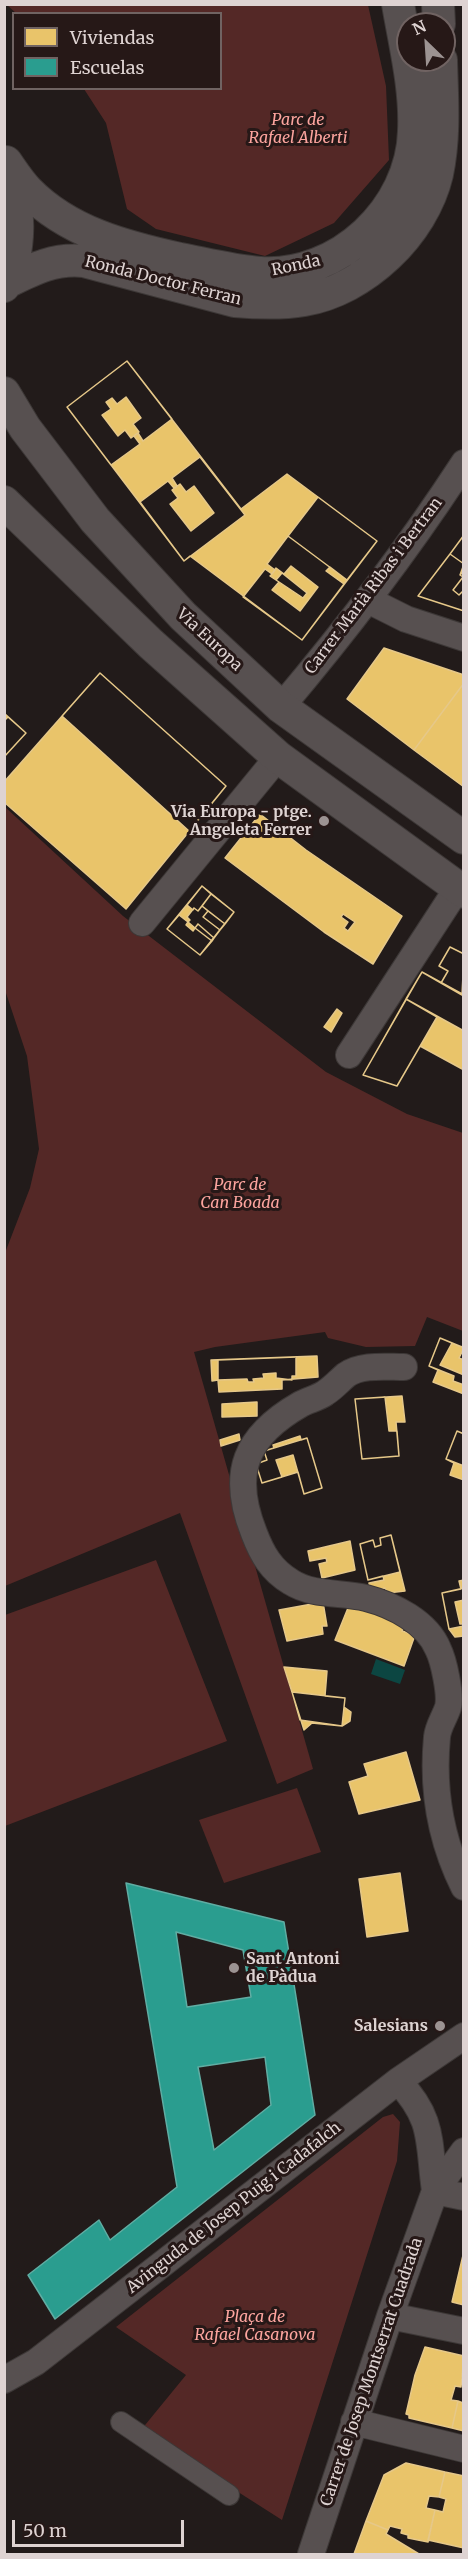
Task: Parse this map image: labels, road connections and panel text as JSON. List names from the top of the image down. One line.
{"streets":{"street":["Ronda","Ronda Doctor Ferran","Carrer Marià Ribas i Bertran","Via Europa","Avinguda de Josep Puig i Cadafalch","Carrer de Josep Montserrat Cuadrada"]},"crossings":[["Carrer Marià Ribas i Bertran","Via Europa"],["Avinguda de Josep Puig i Cadafalch","Carrer de Josep Montserrat Cuadrada"]],"parks":["Parc de Rafael Alberti","Parc de Can Boada","Plaça de Rafael Casanova"],"places":["Via Europa - ptge. Angeleta Ferrer","Sant Antoni de Pàdua","Salesians"],"legend":["Viviendas","Escuelas"],"scale_bar":"50 m","north":"top left"}
